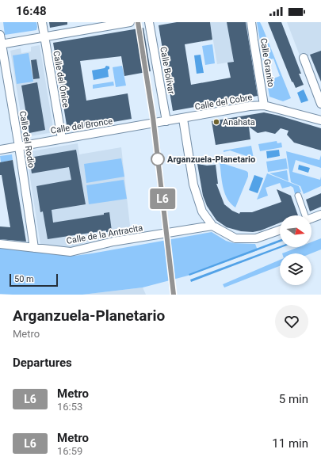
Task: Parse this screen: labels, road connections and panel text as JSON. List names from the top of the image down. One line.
{"streets":{"street":["Calle Granito","Calle Bolívar","Calle del Ónice","Calle del Cobre","Calle del Bronce","Calle del Rodio","Calle de la Antracita"]},"crossings":[["Calle Granito","Calle del Cobre"],["Calle Bolívar","Calle del Cobre"],["Calle Bolívar","Calle del Bronce"],["Calle del Ónice","Calle del Bronce"],["Calle del Cobre","Calle del Bronce"],["Calle del Bronce","Calle del Rodio"],["Calle del Rodio","Calle de la Antracita"]],"places":["Anahata","Arganzuela-Planetario"],"lines":["metro line L6"],"scale_bar":"50 m","north":"right","page":{"status":"16:48","on_map":"L6","scale":"50 m","heading":[["Arganzuela-Planetario","Metro"],"Departures"],"list":[{"mark":"L6","name":"Metro","note":"16:53","value":"5 min"},{"mark":"L6","name":"Metro","note":"16:59","value":"11 min"}]}}
